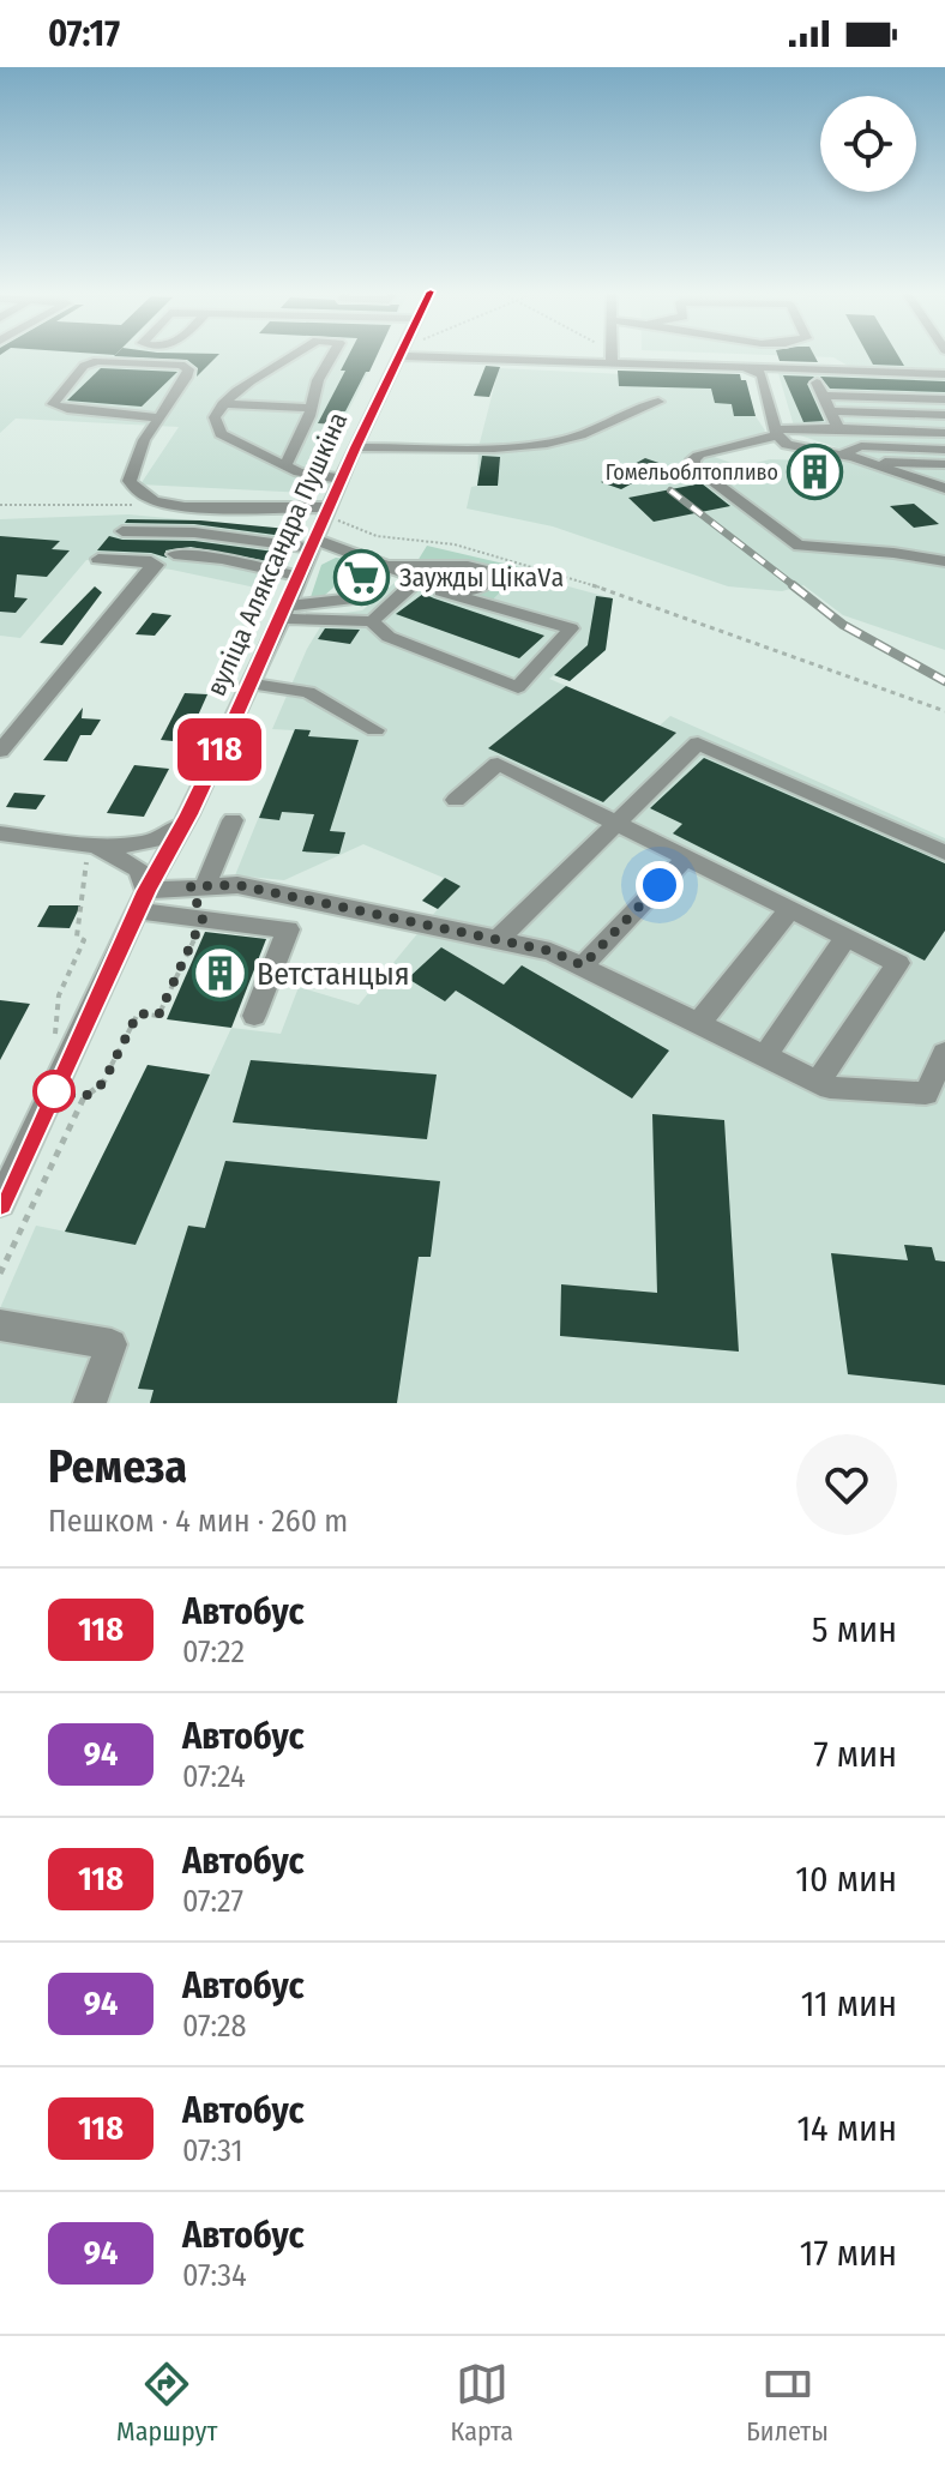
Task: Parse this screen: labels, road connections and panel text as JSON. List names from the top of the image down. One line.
{"streets":{"street":["вуліца Аляксандра Пушкіна"]},"places":{"building":["Гомельоблтопливо","Ветстанцыя"],"supermarket":["Заужды ЦікаVа"]},"lines":["bus line 118"],"page":{"status":"07:17","on_map":"118","heading":["Ремеза","Пешком · 4 мин · 260 m"],"list":[{"mark":"118","name":"Автобус","note":"07:22","value":"5 мин"},{"mark":"94","name":"Автобус","note":"07:24","value":"7 мин"},{"mark":"118","name":"Автобус","note":"07:27","value":"10 мин"},{"mark":"94","name":"Автобус","note":"07:28","value":"11 мин"},{"mark":"118","name":"Автобус","note":"07:31","value":"14 мин"},{"mark":"94","name":"Автобус","note":"07:34","value":"17 мин"}],"tabs":["Маршрут","Карта","Билеты"]}}
